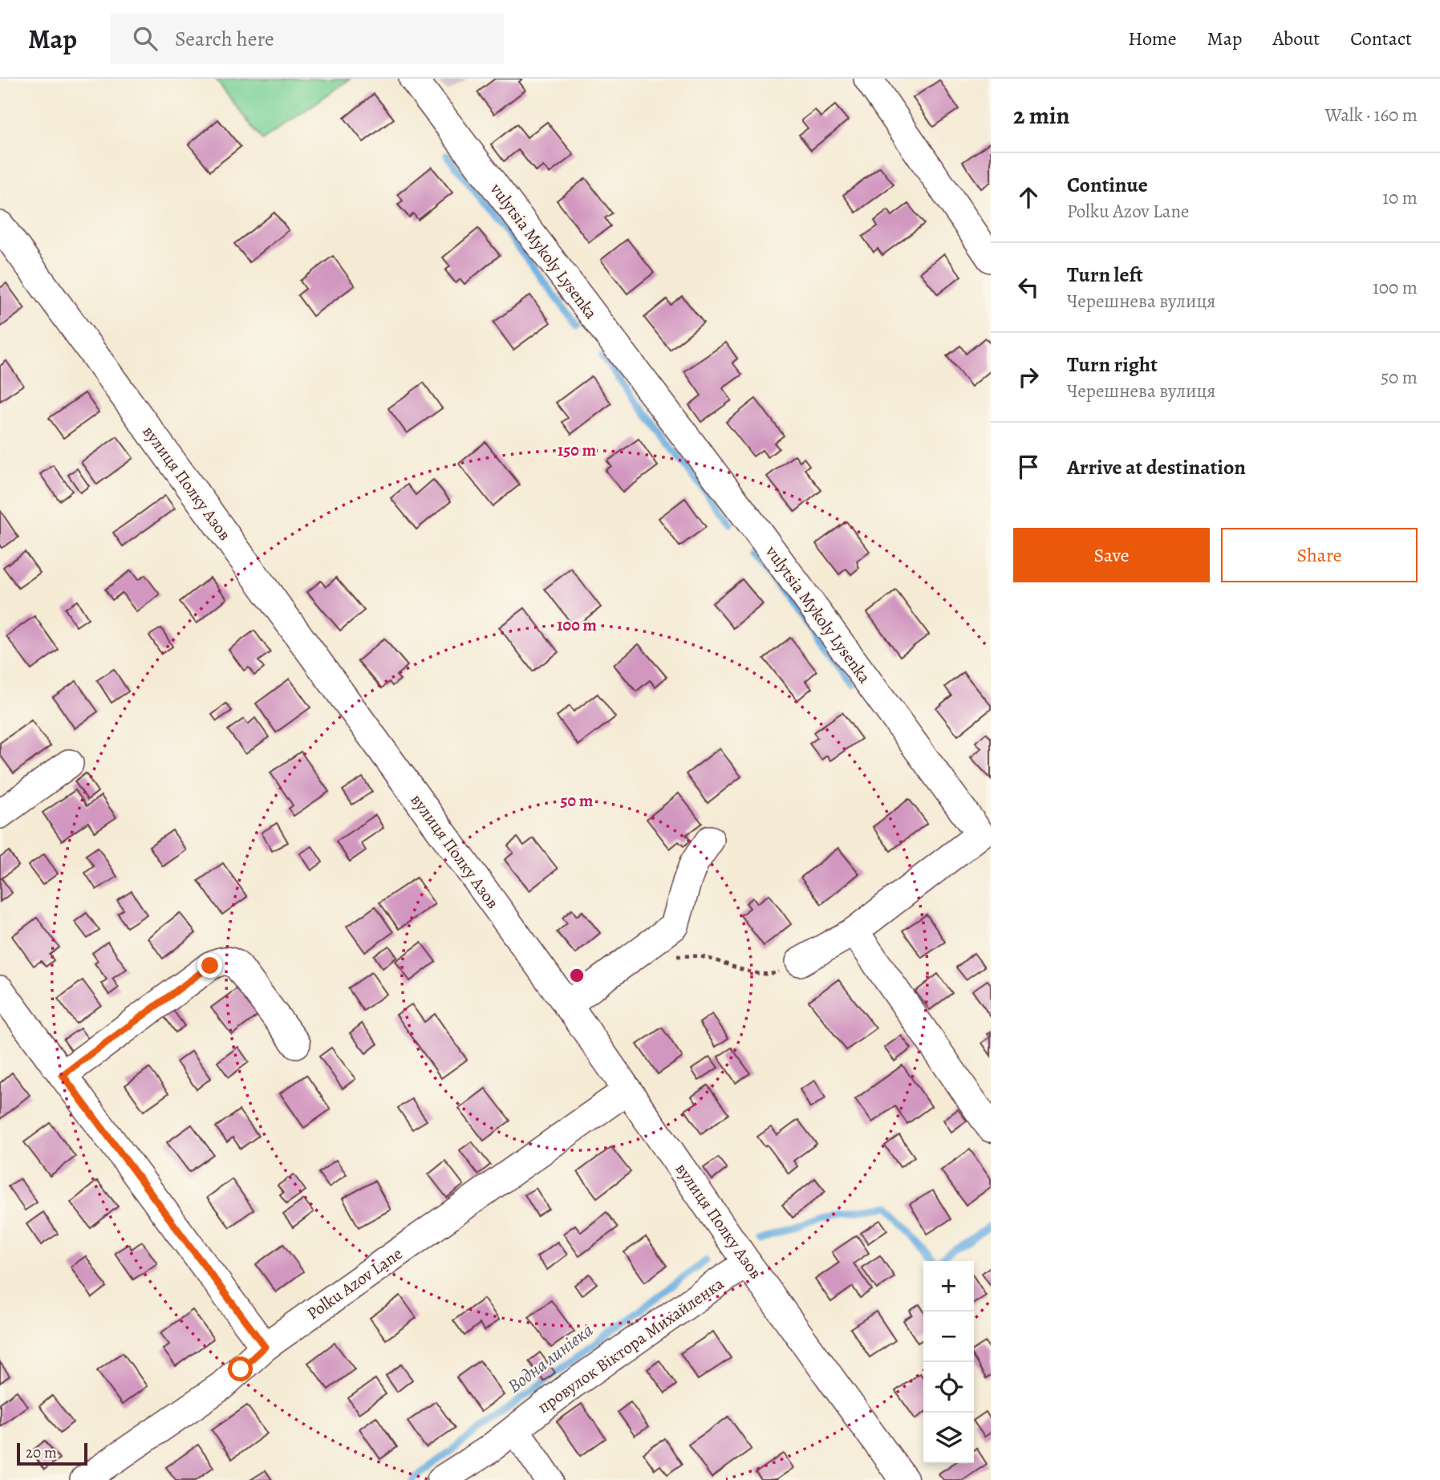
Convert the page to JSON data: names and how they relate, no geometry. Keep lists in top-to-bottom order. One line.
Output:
{"streets":{"street":["vulytsia Mykoly Lysenka","вулиця Полку Азов","Polku Azov Lane","провулок Віктора Михайленка"]},"crossings":[["вулиця Полку Азов","Polku Azov Lane"],["вулиця Полку Азов","провулок Віктора Михайленка"]],"water":["Водна линівка"],"scale_bar":"20 m","page":{"header":"Map","search":"Search here","nav":["Home","Map","About","Contact"],"heading":["2 min","Walk · 160 m"],"list":[["Continue","Polku Azov Lane","10 m"],["Turn left","Черешнева вулиця","100 m"],["Turn right","Черешнева вулиця","50 m"],"Arrive at destination"],"buttons":["Save","Share"],"map_buttons":["+","−"],"scale":"20 m"},"rings":["150 m","100 m","50 m"]}
